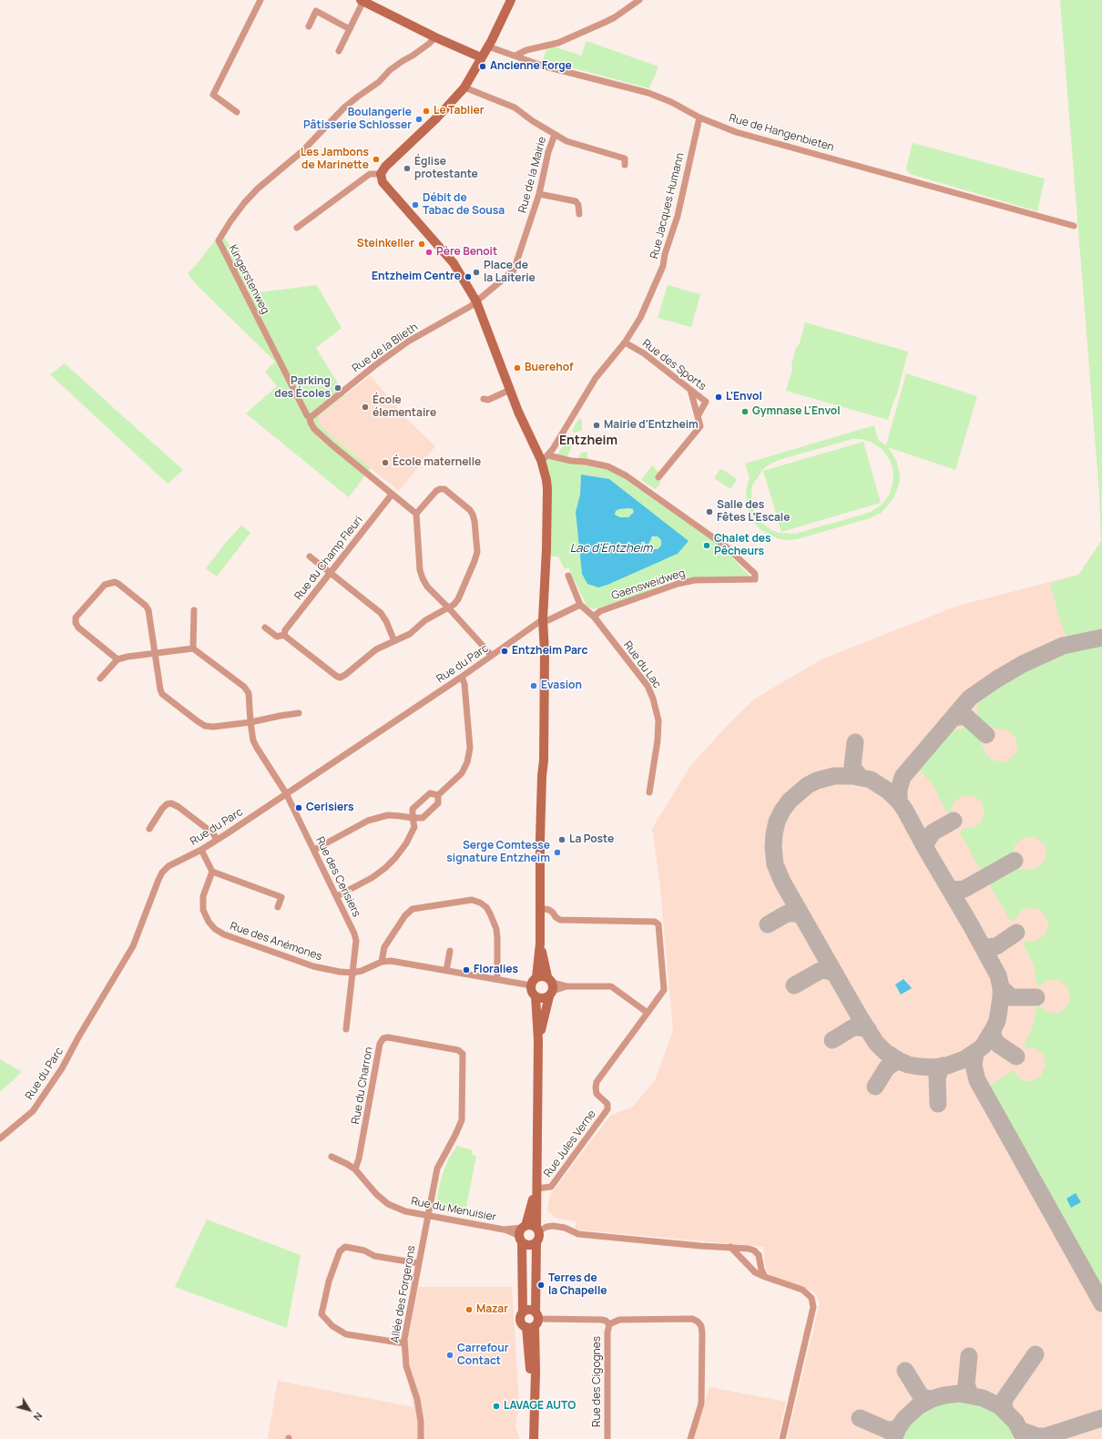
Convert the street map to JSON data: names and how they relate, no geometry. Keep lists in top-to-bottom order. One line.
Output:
{"streets":{"street":["Rue de Hangenbieten","Rue de la Mairie","Rue Jacques Humann","Kingerstenweg","Rue de la Blieth","Rue des Sports","Rue du Champ Fleuri","Gaensweidweg","Rue du Parc","Rue du Lac","Rue des Cerisiers","Rue des Anémones","Rue du Charron","Rue Jules Verne","Rue du Menuisier","Allée des Forgerons","Rue des Cigognes"]},"crossings":[["Rue de Hangenbieten","Rue Jacques Humann"],["Rue de la Mairie","Rue de la Blieth"],["Rue Jacques Humann","Rue des Sports"],["Rue Jacques Humann","Gaensweidweg"],["Kingerstenweg","Rue de la Blieth"],["Gaensweidweg","Rue du Lac"],["Rue du Parc","Rue des Cerisiers"],["Rue des Cerisiers","Rue des Anémones"],["Rue du Charron","Rue du Menuisier"],["Rue du Charron","Allée des Forgerons"],["Rue du Menuisier","Allée des Forgerons"]],"districts":["Entzheim"],"water":["Lac d'Entzheim"],"places":["Ancienne Forge","Le Tablier","Boulangerie Pâtisserie Schlosser","Les Jambons de Marinette","Église protestante","Débit de Tabac de Sousa","Steinkeller","Père Benoit","Place de la Laiterie","Entzheim Centre","Buerehof","Parking des Écoles","L'Envol","École élementaire","Gymnase L'Envol","Mairie d'Entzheim","École maternelle","Salle des Fêtes L’Escale","Chalet des Pêcheurs","Entzheim Parc","Evasion","Cerisiers","La Poste","Serge Comtesse signature Entzheim","Floralies","Terres de la Chapelle","Mazar","Carrefour Contact","LAVAGE AUTO"],"north":"bottom right"}
